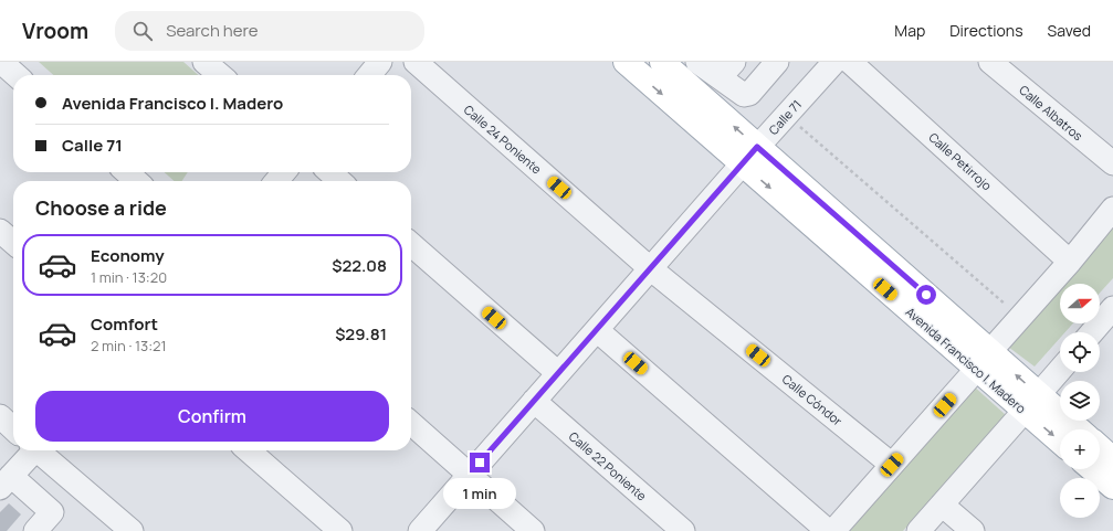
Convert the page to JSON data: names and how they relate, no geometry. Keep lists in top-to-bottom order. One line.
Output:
{"streets":{"main road":["Avenida Francisco I. Madero"],"street":["Calle Albatros","Calle 71","Calle 24 Poniente","Calle Petirrojo","Calle Cóndor","Calle 22 Poniente"]},"crossings":[["Calle 71","Calle 24 Poniente"],["Calle 71","Avenida Francisco I. Madero"],["Calle 71","Calle Cóndor"],["Calle 71","Calle 22 Poniente"],["Calle 24 Poniente","Calle Cóndor"]],"north":"right","page":{"header":"Vroom","search":"Search here","nav":["Map","Directions","Saved"],"banner":["Avenida Francisco I. Madero","Calle 71"],"heading":"Choose a ride","list":[{"name":"Economy","note":"1 min · 13:20","value":"$22.08"},{"name":"Comfort","note":"2 min · 13:21","value":"$29.81"}],"map_buttons":["+","−"],"buttons":"Confirm","bubble":"1 min"}}
